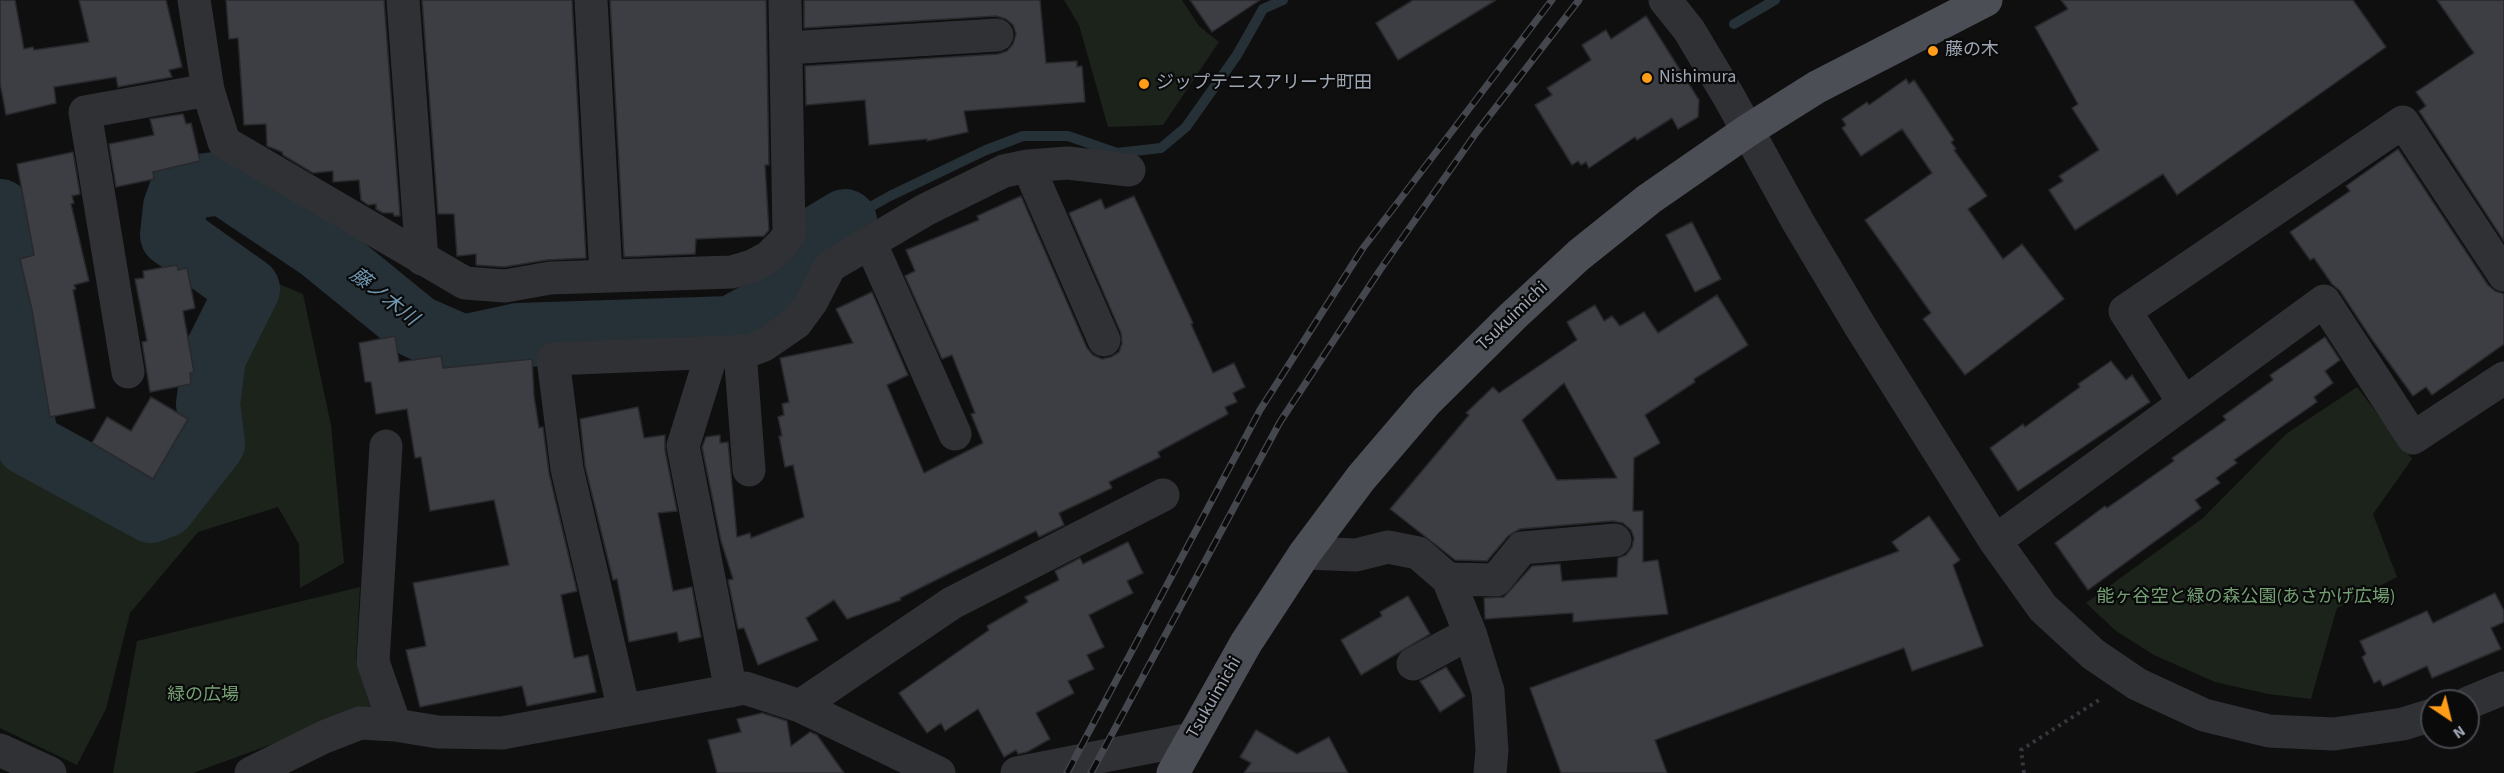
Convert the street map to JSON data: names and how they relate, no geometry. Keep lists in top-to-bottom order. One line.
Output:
{"streets":{"main road":["Tsukuimichi"]},"water":["藤ノ木川"],"parks":["能ヶ谷空と緑の森公園(あさかげ広場)","緑の広場"],"places":["藤の木","Nishimura","ジップテニスアリーナ町田"],"north":"bottom right"}
